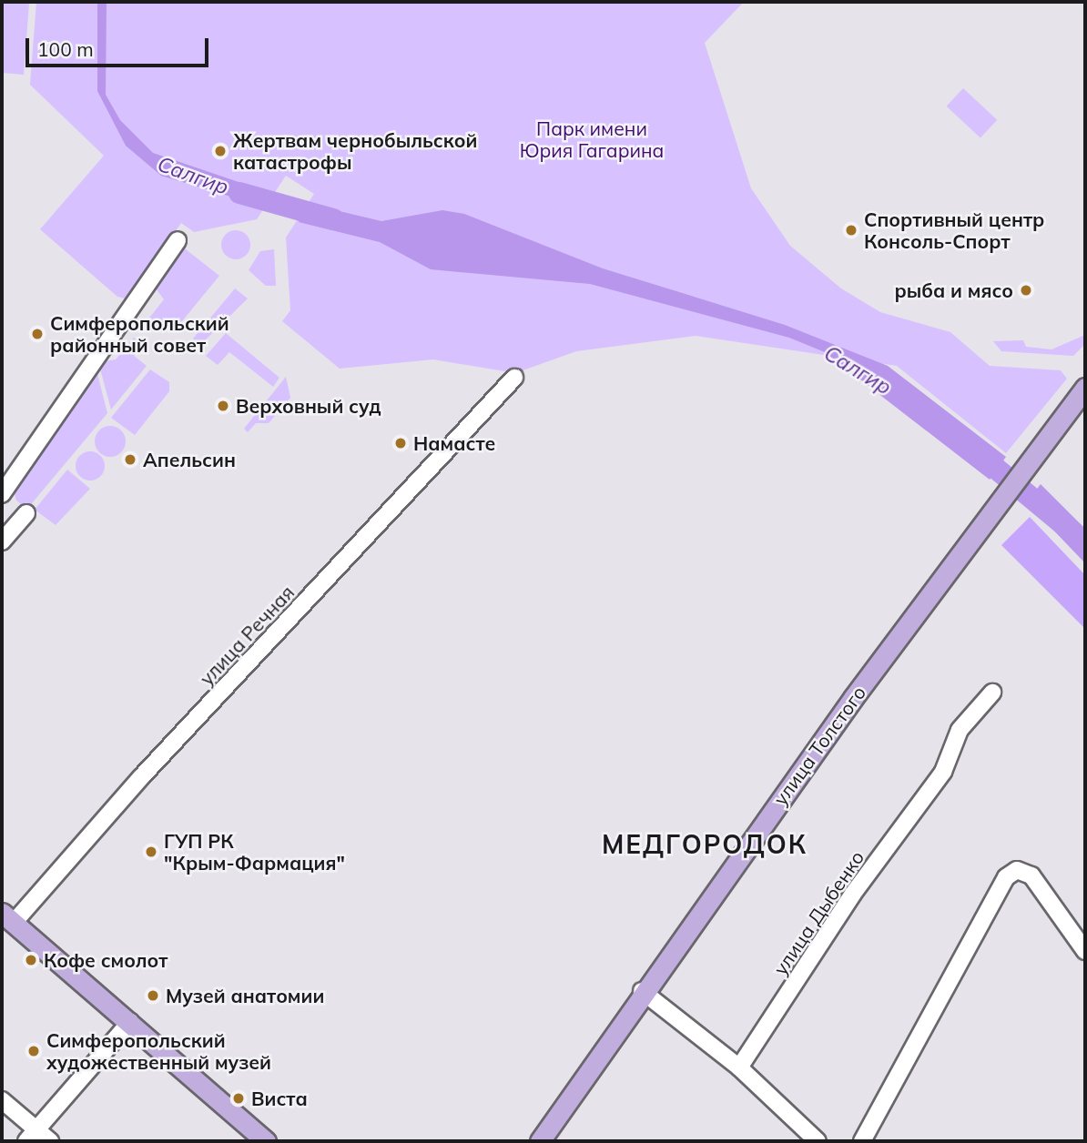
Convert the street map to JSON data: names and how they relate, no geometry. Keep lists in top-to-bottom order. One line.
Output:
{"streets":{"main road":["улица Толстого"],"street":["улица Речная","улица Дыбенко"]},"districts":["МЕДГОРОДОК"],"water":["Салгир"],"parks":["Парк имени Юрия Гагарина"],"places":["Жертвам чернобыльской катастрофы","Спортивный центр Консоль-Спорт","рыба и мясо","Симферопольский районный совет","Верховный суд","Намасте","Апельсин","ГУП РК \"Крым-Фармация\"","Кофе смолот","Музей анатомии","Симферопольский художественный музей","Виста"],"scale_bar":"100 m"}
